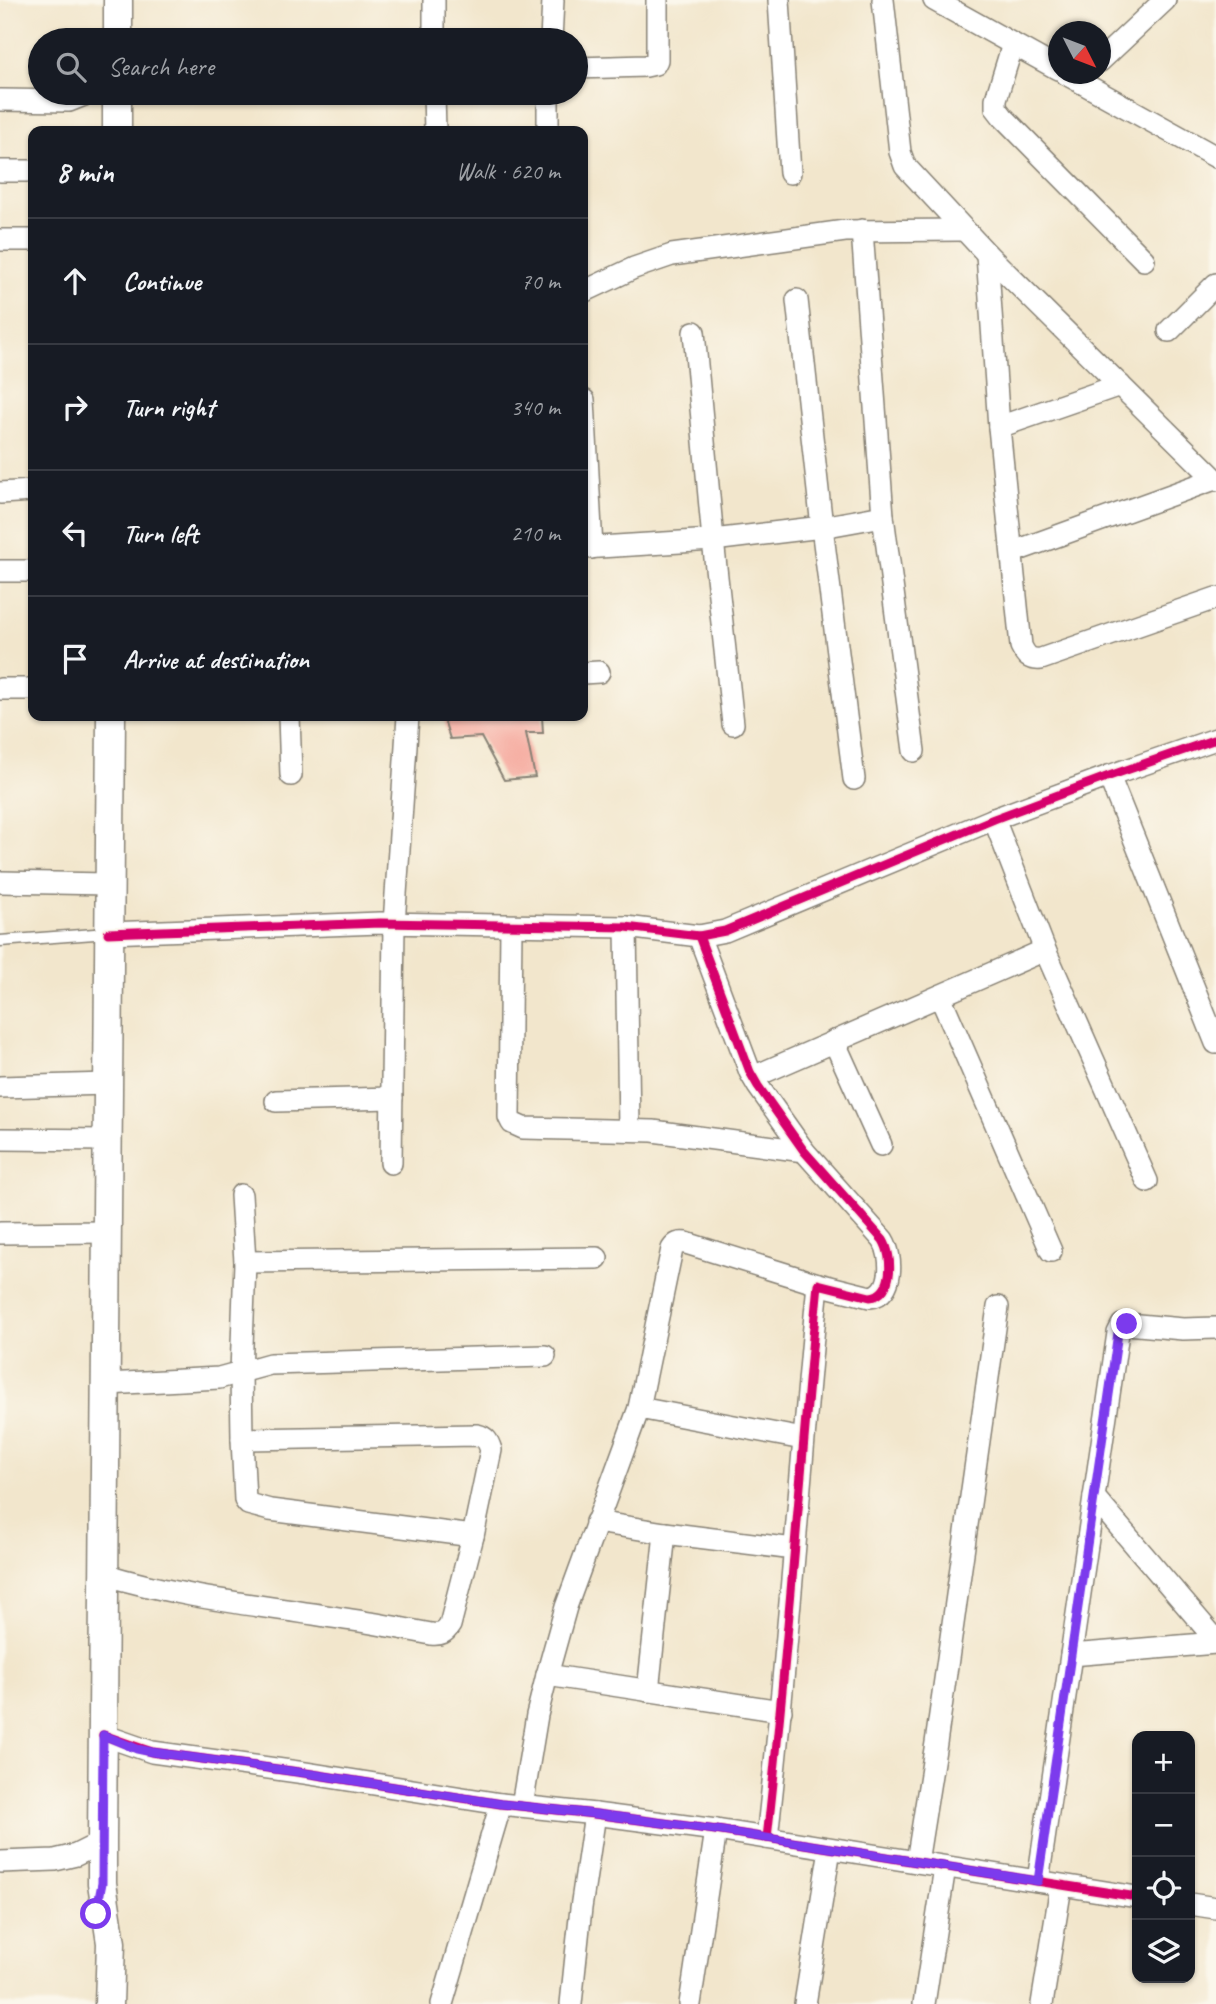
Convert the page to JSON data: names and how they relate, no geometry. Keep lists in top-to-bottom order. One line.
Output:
{"north":"bottom right","page":{"search":"Search here","heading":["8 min","Walk · 620 m"],"list":[["Continue","70 m"],["Turn right","340 m"],["Turn left","210 m"],"Arrive at destination"],"map_buttons":["+","−"]}}
